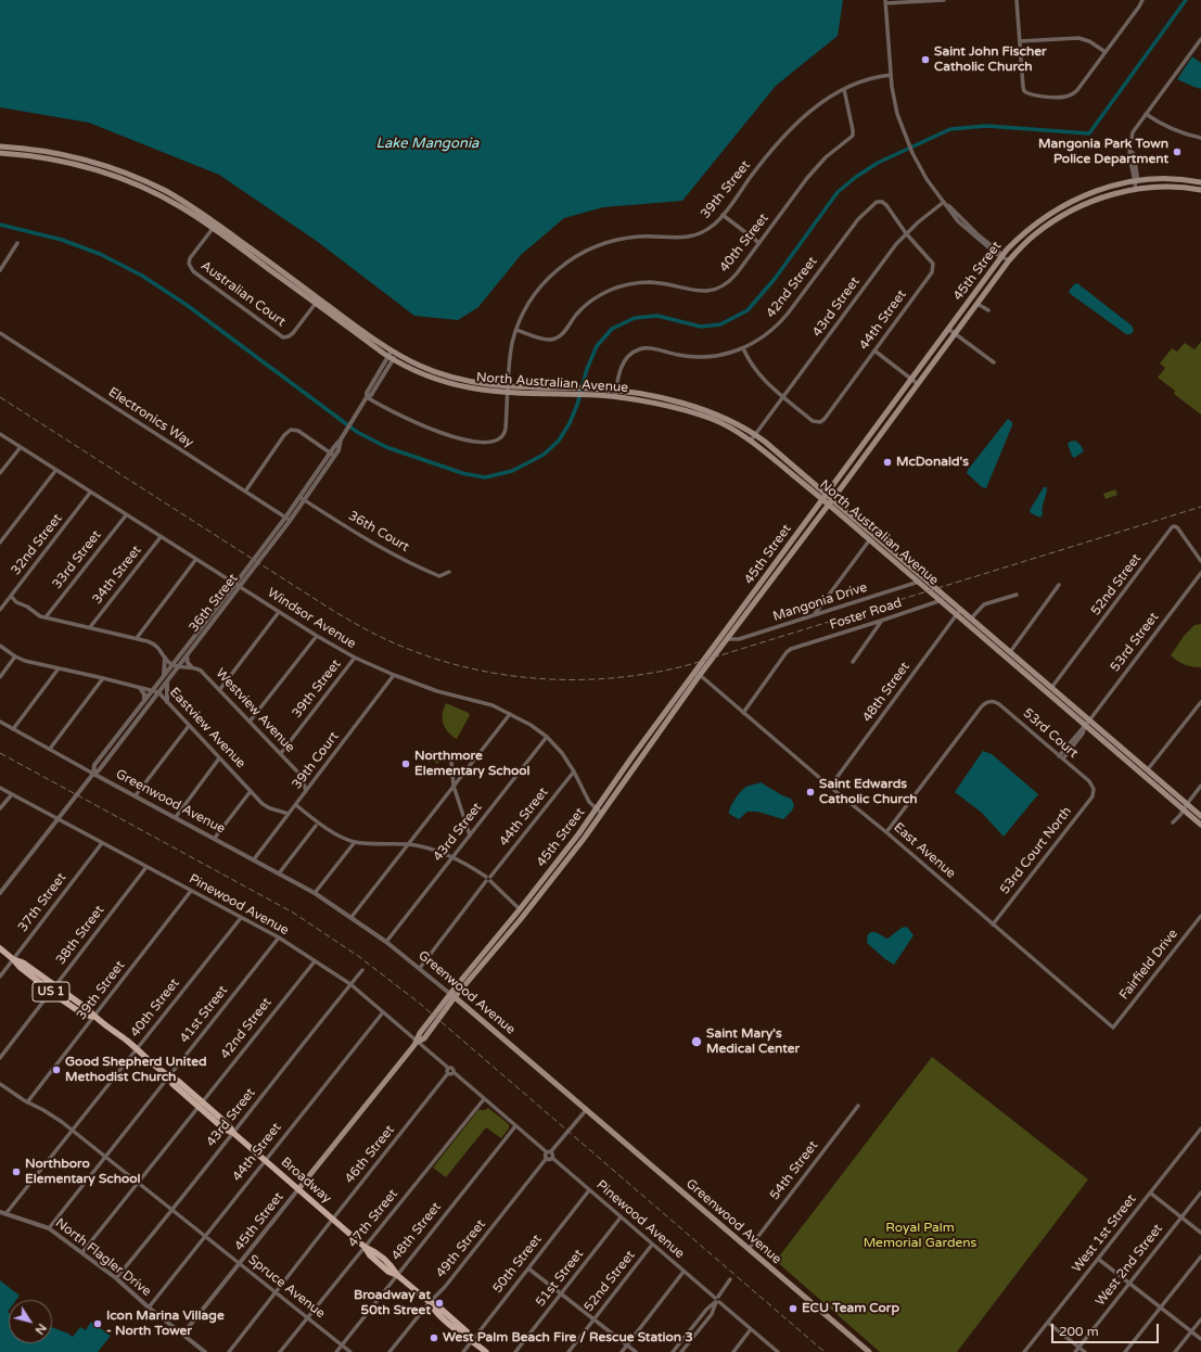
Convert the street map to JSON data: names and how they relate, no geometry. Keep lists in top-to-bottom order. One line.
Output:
{"streets":{"main road":["45th Street","North Australian Avenue","Greenwood Avenue","US 1","Broadway"],"street":["39th Street","40th Street","42nd Street","Australian Court","43rd Street","44th Street","Electronics Way","36th Court","32nd Street","33rd Street","34th Street","52nd Street","Mangonia Drive","36th Street","Foster Road","Windsor Avenue","53rd Street","48th Street","Westview Avenue","Eastview Avenue","53rd Court","39th Court","East Avenue","53rd Court North","37th Street","Pinewood Avenue","38th Street","Fairfield Drive","41st Street","46th Street","54th Street","47th Street","West 1st Street","49th Street","North Flagler Drive","50th Street","West 2nd Street","51st Street","Spruce Avenue"]},"crossings":[["39th Street","40th Street"],["39th Street","North Australian Avenue"],["39th Street","Windsor Avenue"],["39th Street","Westview Avenue"],["39th Street","Pinewood Avenue"],["39th Street","Broadway"],["39th Street","Spruce Avenue"],["40th Street","Pinewood Avenue"],["40th Street","Broadway"],["40th Street","North Flagler Drive"],["40th Street","Spruce Avenue"],["45th Street","North Australian Avenue"],["45th Street","Mangonia Drive"],["45th Street","Windsor Avenue"],["45th Street","Greenwood Avenue"],["45th Street","East Avenue"],["45th Street","Pinewood Avenue"],["45th Street","Broadway"],["45th Street","North Flagler Drive"],["45th Street","Spruce Avenue"],["42nd Street","43rd Street"],["42nd Street","44th Street"],["42nd Street","North Australian Avenue"],["42nd Street","Pinewood Avenue"],["42nd Street","Broadway"],["42nd Street","North Flagler Drive"],["42nd Street","Spruce Avenue"],["Australian Court","North Australian Avenue"],["43rd Street","44th Street"],["43rd Street","North Australian Avenue"],["43rd Street","Windsor Avenue"],["43rd Street","Greenwood Avenue"],["43rd Street","Pinewood Avenue"],["43rd Street","Broadway"],["43rd Street","North Flagler Drive"],["43rd Street","Spruce Avenue"],["44th Street","Windsor Avenue"],["44th Street","Greenwood Avenue"],["44th Street","Pinewood Avenue"],["44th Street","Broadway"],["44th Street","North Flagler Drive"],["44th Street","Spruce Avenue"],["North Australian Avenue","52nd Street"],["North Australian Avenue","Mangonia Drive"],["North Australian Avenue","36th Street"],["North Australian Avenue","Foster Road"],["North Australian Avenue","53rd Street"],["North Australian Avenue","48th Street"],["Electronics Way","36th Street"],["36th Court","36th Street"],["32nd Street","Windsor Avenue"],["33rd Street","Windsor Avenue"],["34th Street","Windsor Avenue"],["52nd Street","Pinewood Avenue"],["36th Street","Windsor Avenue"],["36th Street","Eastview Avenue"],["36th Street","Greenwood Avenue"],["36th Street","Pinewood Avenue"],["Foster Road","East Avenue"],["Windsor Avenue","39th Court"],["53rd Street","53rd Court"],["48th Street","East Avenue"],["48th Street","Broadway"],["48th Street","Spruce Avenue"],["Westview Avenue","39th Court"],["Eastview Avenue","39th Court"],["53rd Court","East Avenue"],["53rd Court","53rd Court North"],["39th Court","Greenwood Avenue"],["Greenwood Avenue","54th Street"],["East Avenue","53rd Court North"],["East Avenue","Fairfield Drive"],["37th Street","Pinewood Avenue"],["37th Street","Broadway"],["Pinewood Avenue","38th Street"],["Pinewood Avenue","41st Street"],["Pinewood Avenue","50th Street"],["Pinewood Avenue","51st Street"],["38th Street","Broadway"],["41st Street","Broadway"],["41st Street","North Flagler Drive"],["41st Street","Spruce Avenue"],["46th Street","Broadway"],["46th Street","Spruce Avenue"],["Broadway","47th Street"],["Broadway","49th Street"],["Broadway","50th Street"],["47th Street","Spruce Avenue"]],"water":["Lake Mangonia"],"parks":["Royal Palm Memorial Gardens"],"places":["Saint John Fischer Catholic Church","Mangonia Park Town Police Department","McDonald's","Northmore Elementary School","Saint Edwards Catholic Church","Saint Mary's Medical Center","Good Shepherd United Methodist Church","Northboro Elementary School","Broadway at 50th Street","ECU Team Corp","Icon Marina Village - North Tower","West Palm Beach Fire / Rescue Station 3"],"scale_bar":"200 m","north":"bottom right"}
